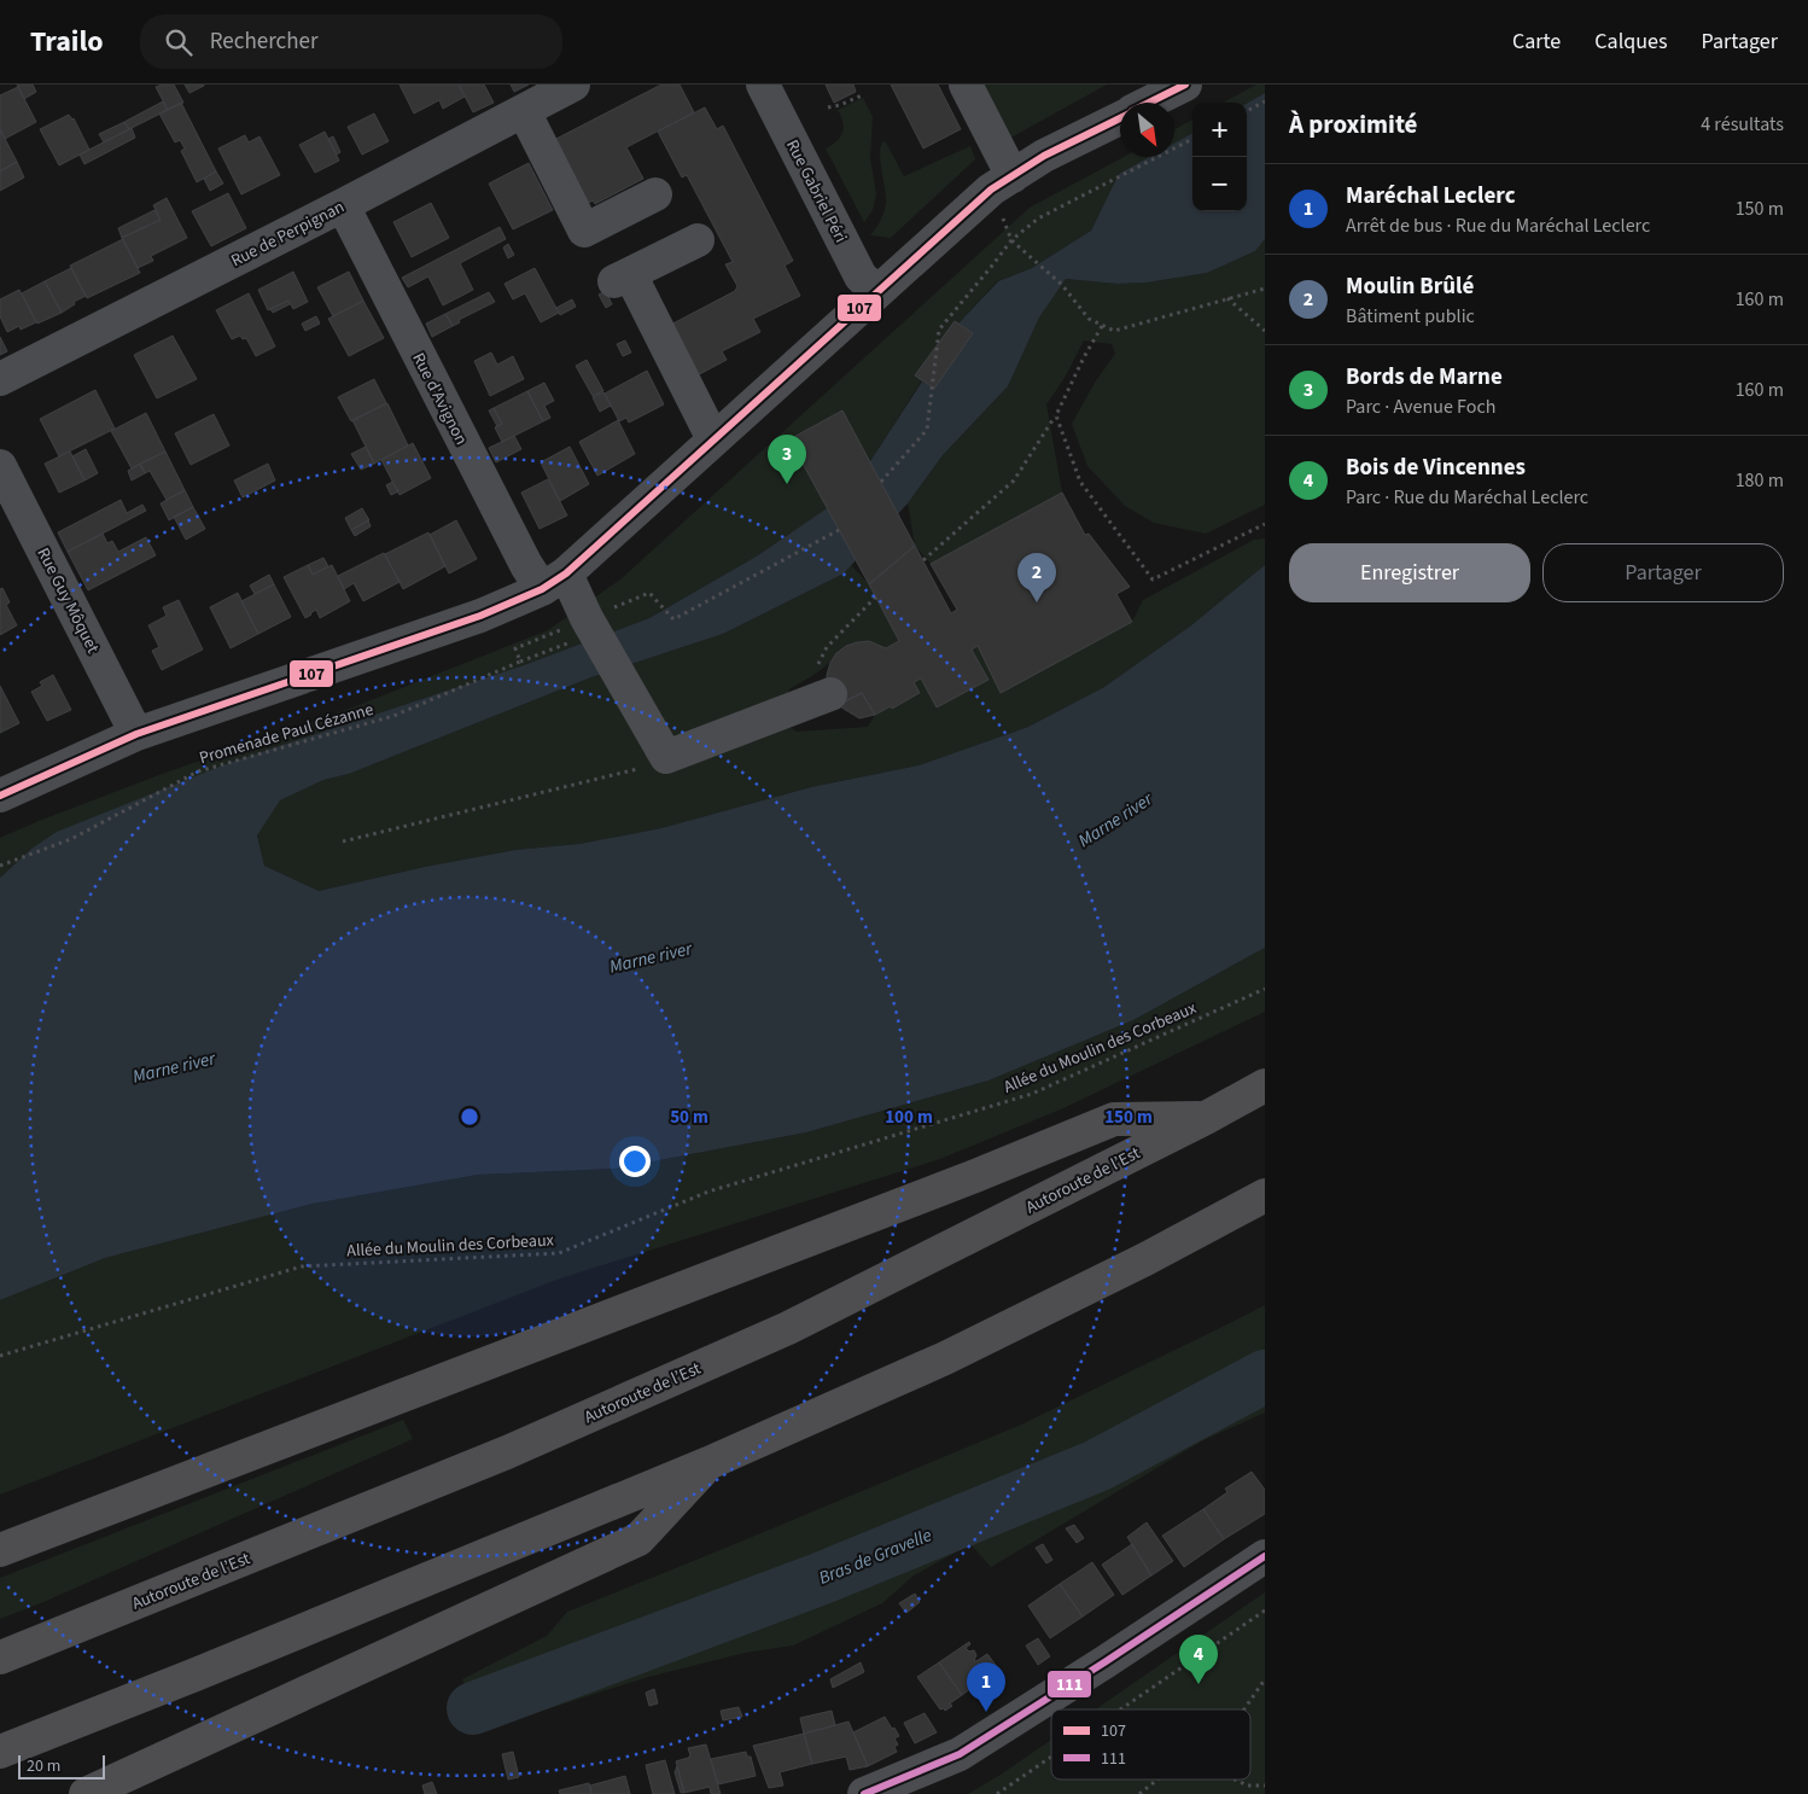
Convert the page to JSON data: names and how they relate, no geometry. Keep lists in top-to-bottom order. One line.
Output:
{"streets":{"highway":["Autoroute de l’Est"],"street":["Rue Gabriel Péri","Rue de Perpignan","Rue d'Avignon","Rue Guy Môquet"],"path":["Promenade Paul Cézanne","Allée du Moulin des Corbeaux"]},"crossings":[["Rue de Perpignan","Rue d'Avignon"],["Rue d'Avignon","Promenade Paul Cézanne"]],"water":["Marne river","Bras de Gravelle"],"lines":["transit line 107","transit line 111"],"legend":["107","111"],"scale_bar":"20 m","north":"bottom right","page":{"header":"Trailo","search":"Rechercher","nav":["Carte","Calques","Partager"],"heading":["À proximité","4 résultats"],"map_buttons":["+","−"],"list":[{"mark":"1","name":"Maréchal Leclerc","note":"Arrêt de bus · Rue du Maréchal Leclerc","value":"150 m"},{"mark":"2","name":"Moulin Brûlé","note":"Bâtiment public","value":"160 m"},{"mark":"3","name":"Bords de Marne","note":"Parc · Avenue Foch","value":"160 m"},{"mark":"4","name":"Bois de Vincennes","note":"Parc · Rue du Maréchal Leclerc","value":"180 m"}],"pins":["3","2","4","1"],"buttons":["Enregistrer","Partager"],"scale":"20 m"},"rings":["50 m","100 m","150 m"]}
